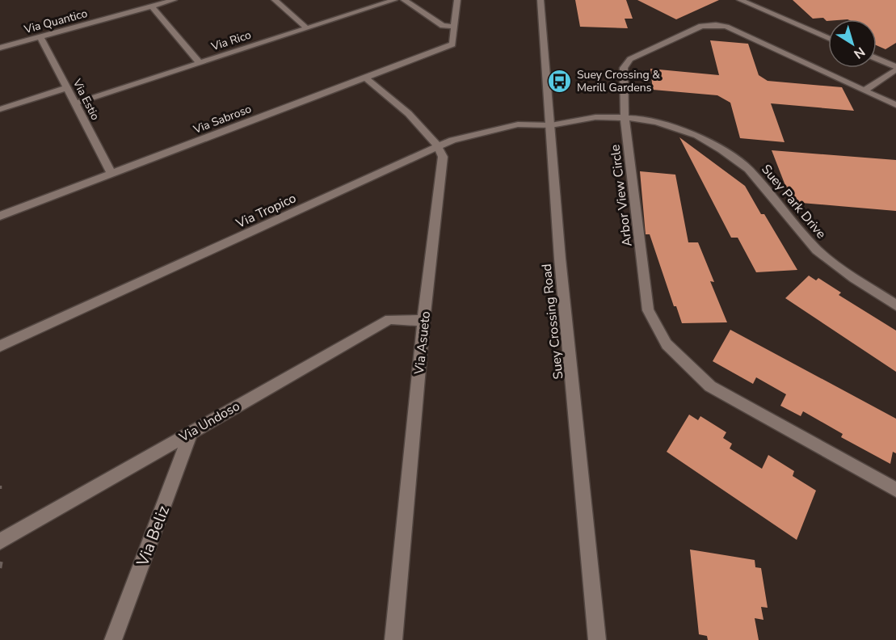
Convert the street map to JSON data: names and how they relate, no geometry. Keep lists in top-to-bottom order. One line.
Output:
{"streets":{"street":["Via Quantico","Via Rico","Via Estio","Via Sabroso","Arbor View Circle","Suey Park Drive","Via Tropico","Suey Crossing Road","Via Asueto","Via Undoso","Via Beliz"]},"crossings":[["Via Quantico","Via Estio"],["Via Rico","Via Estio"],["Via Estio","Via Sabroso"],["Arbor View Circle","Suey Park Drive"],["Suey Park Drive","Via Tropico"],["Suey Park Drive","Suey Crossing Road"],["Via Tropico","Suey Crossing Road"],["Via Tropico","Via Asueto"],["Via Asueto","Via Undoso"],["Via Undoso","Via Beliz"]],"places":{"bus stop":["Suey Crossing & Merill Gardens"]},"north":"bottom right"}
